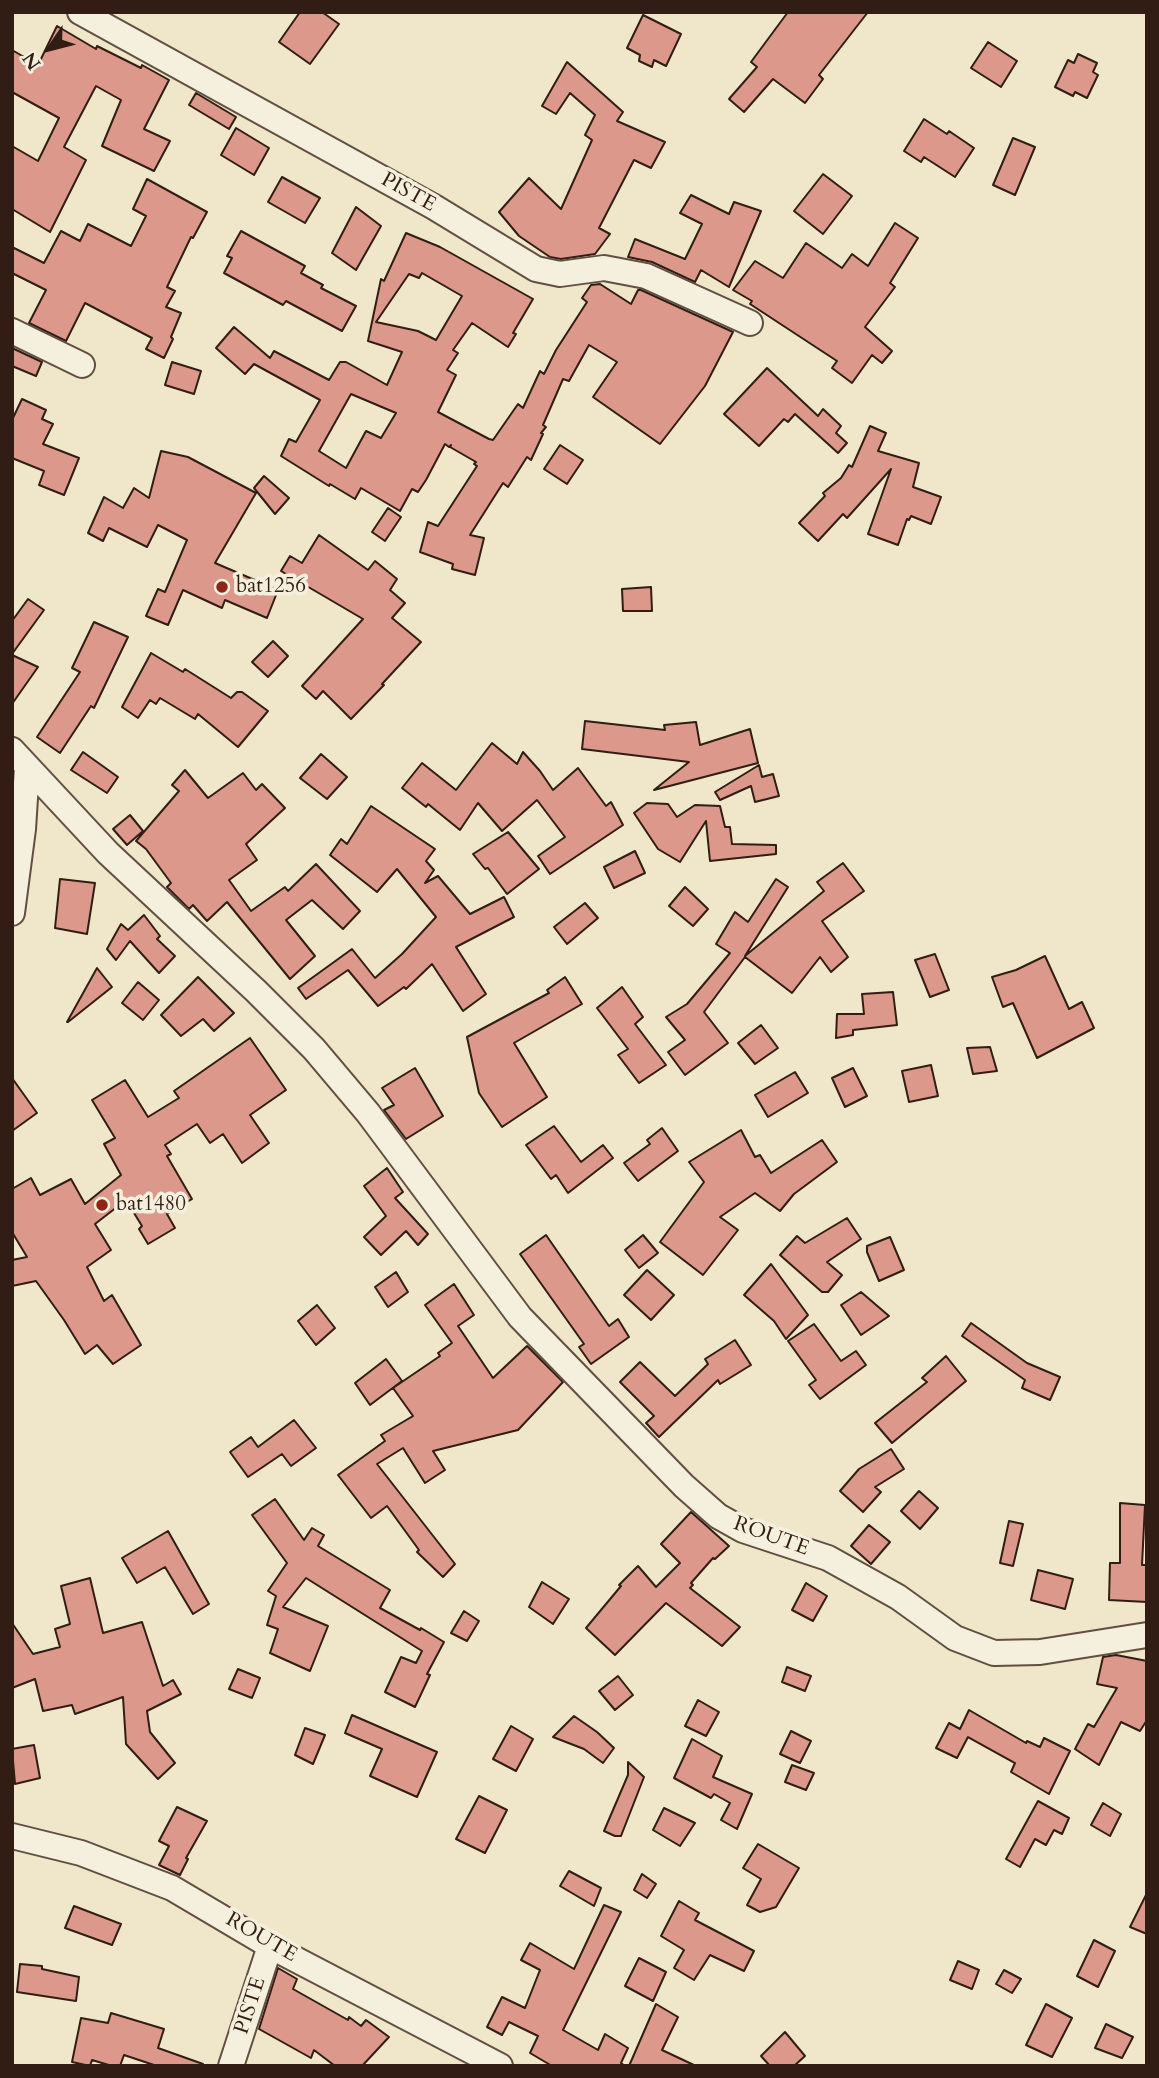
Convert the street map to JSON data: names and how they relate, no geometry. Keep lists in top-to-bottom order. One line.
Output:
{"streets":{"street":["PISTE","ROUTE"]},"crossings":[["PISTE","ROUTE"]],"places":["bat1256","bat1480"],"north":"bottom left"}
